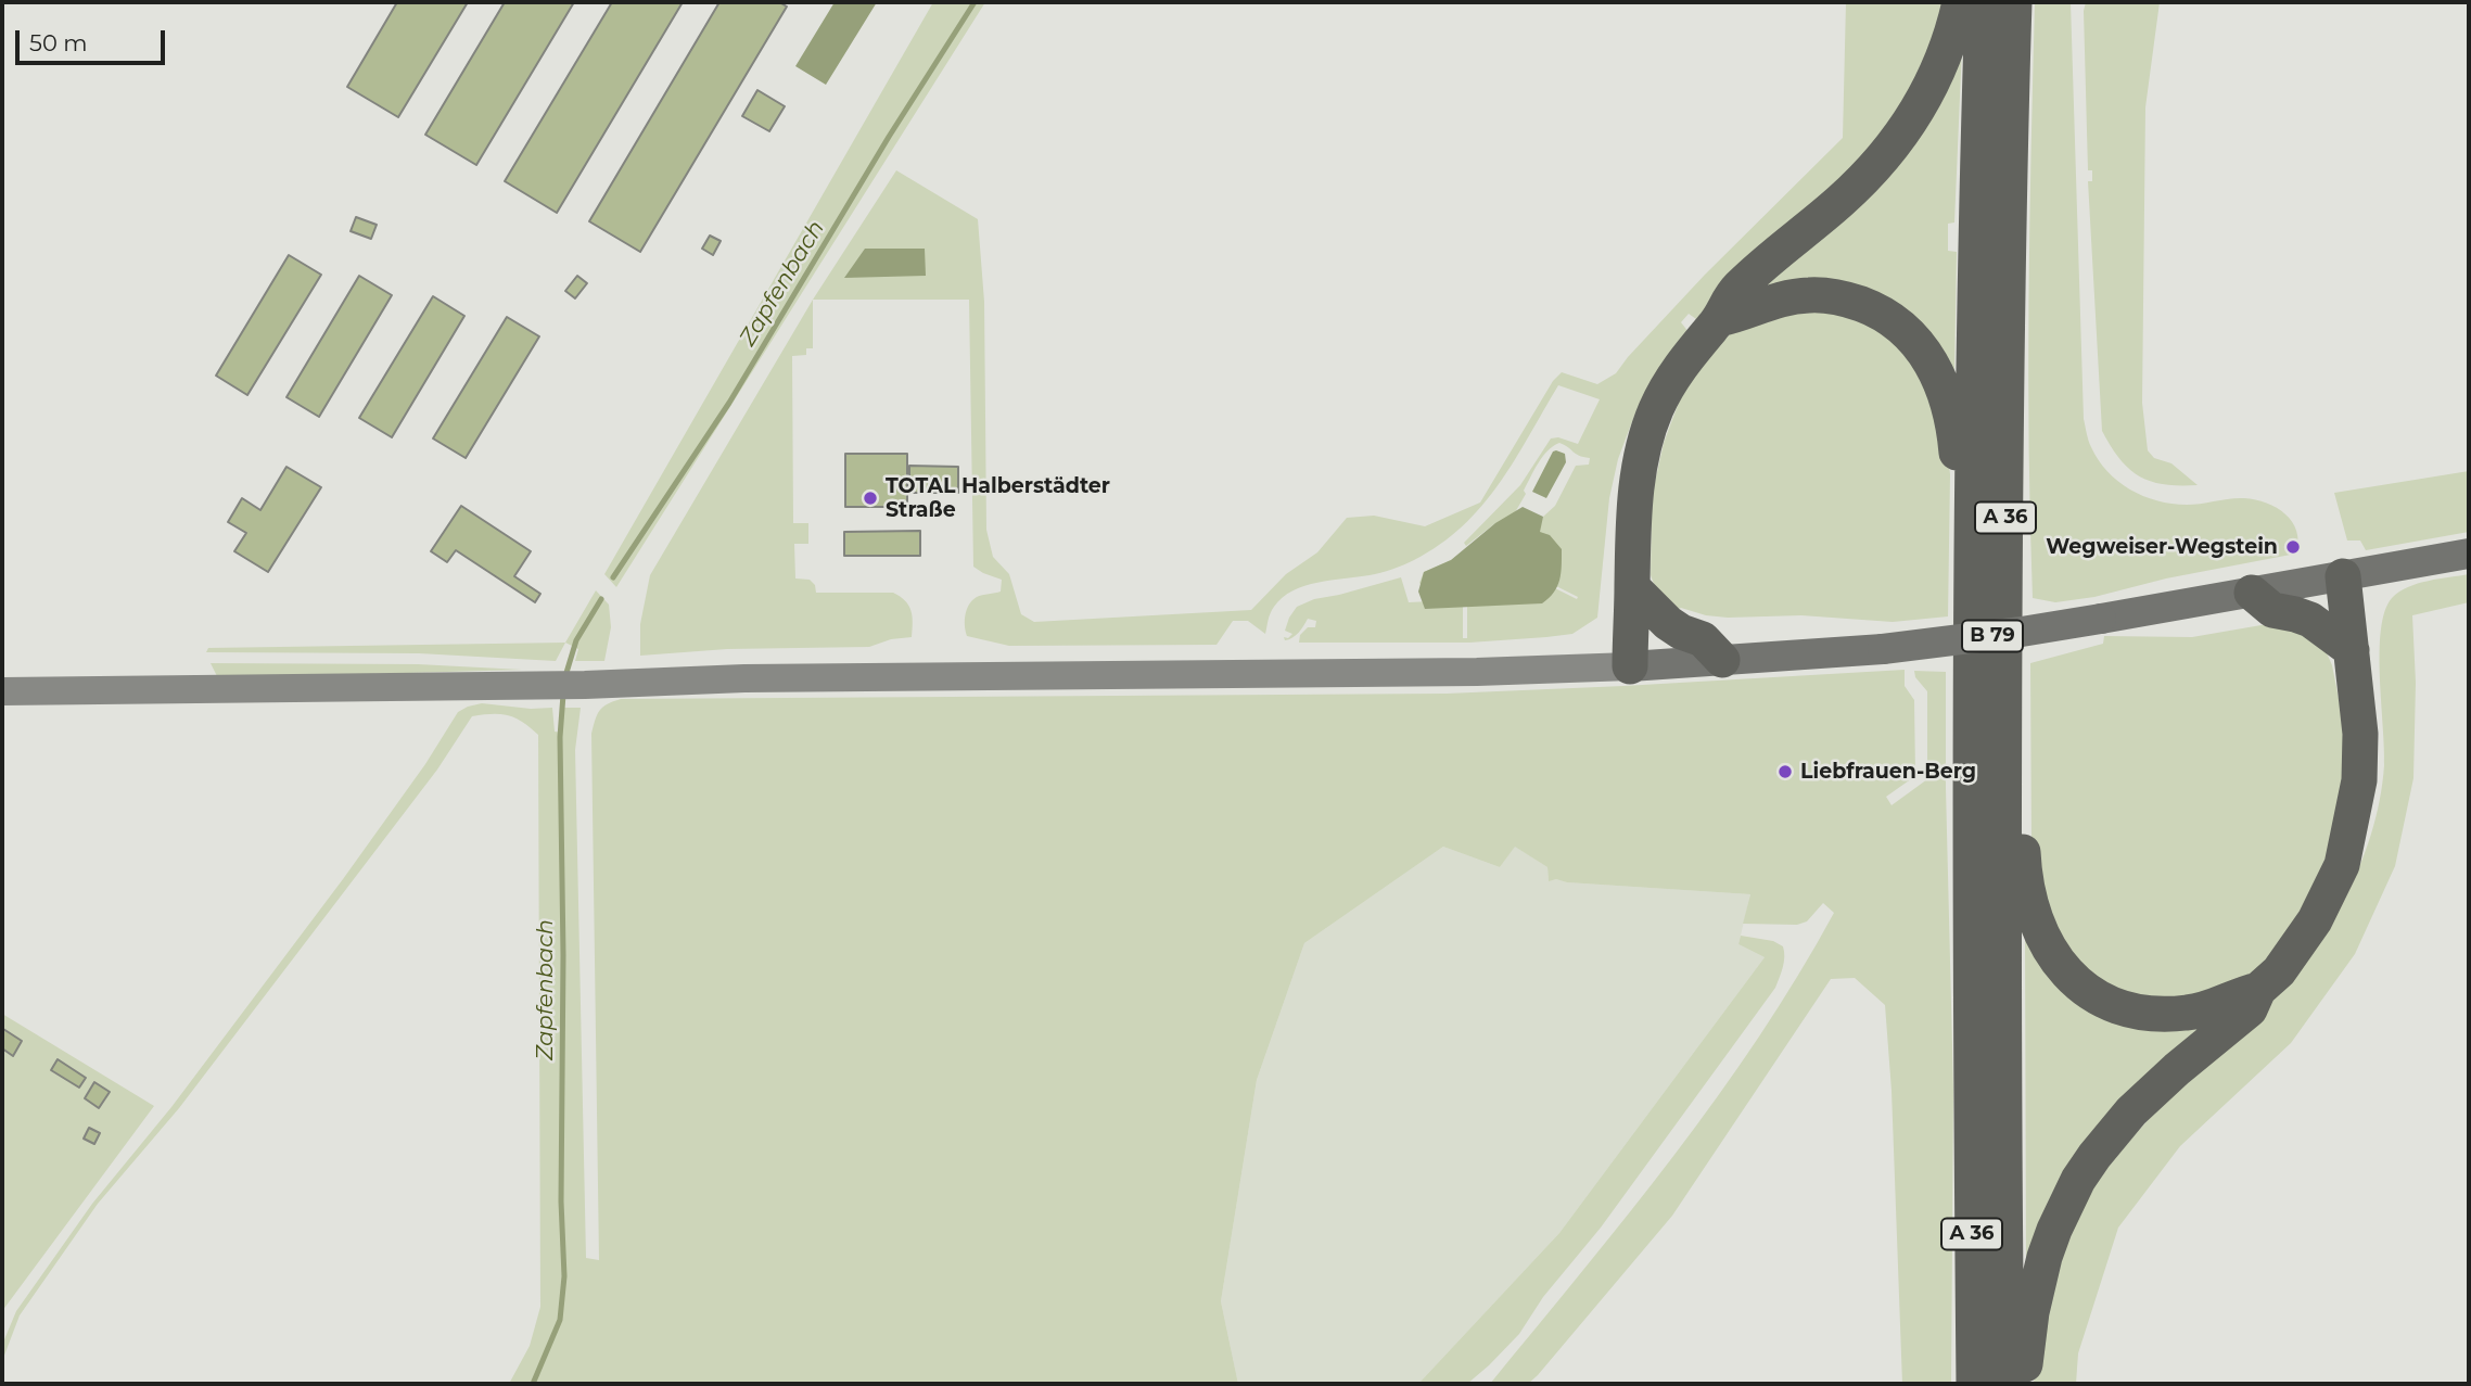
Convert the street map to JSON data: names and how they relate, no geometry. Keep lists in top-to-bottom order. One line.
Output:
{"streets":{"highway":["A 36"],"main road":["B 79"]},"water":["Zapfenbach"],"places":["TOTAL Halberstädter Straße","Wegweiser-Wegstein","Liebfrauen-Berg"],"scale_bar":"50 m"}
